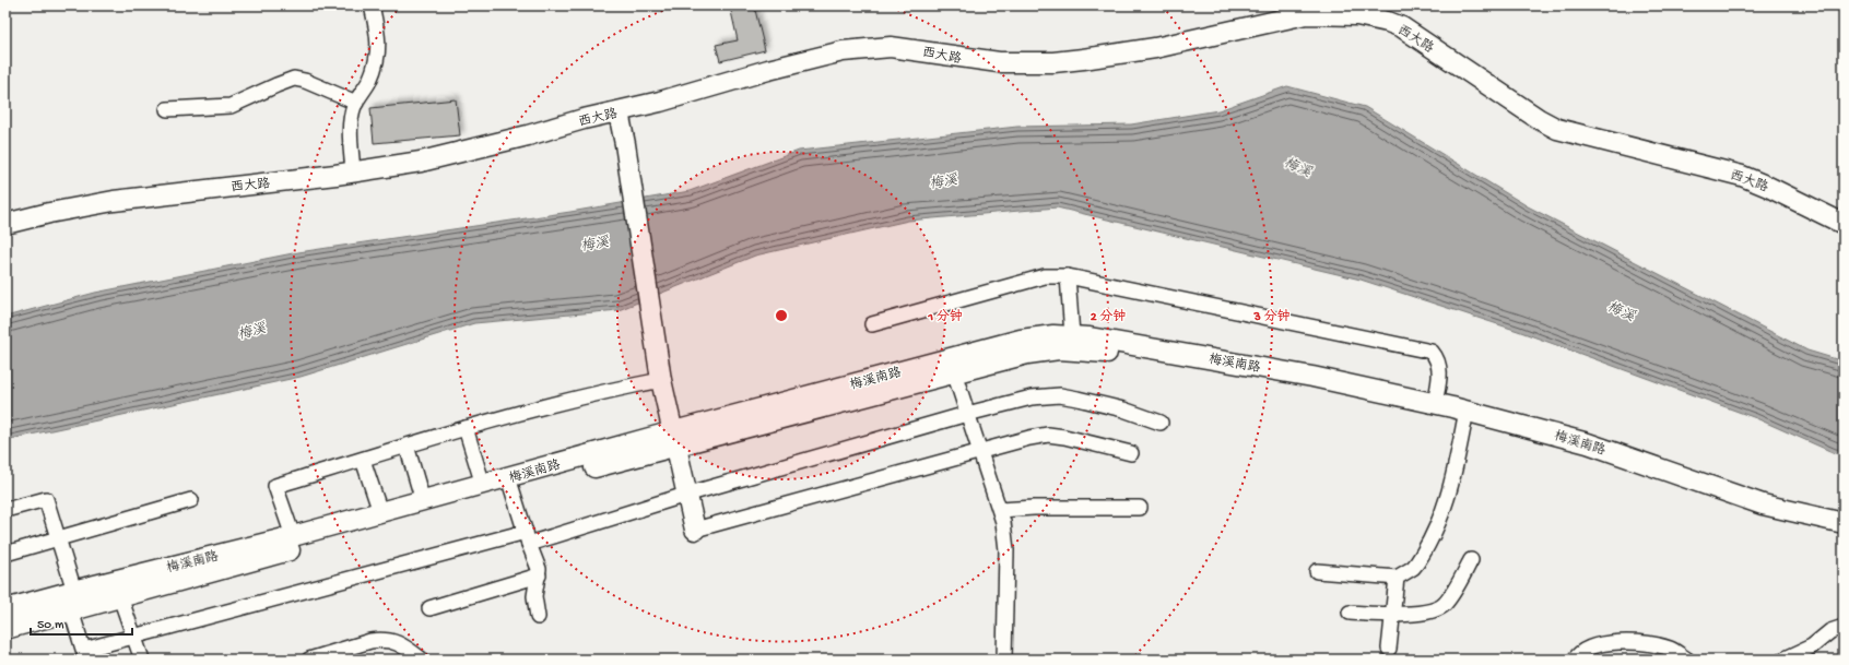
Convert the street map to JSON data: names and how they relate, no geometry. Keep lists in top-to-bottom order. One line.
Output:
{"streets":{"main road":["西大路","梅溪南路"]},"water":["梅溪"],"scale_bar":"50 m","rings":["1 分钟","2 分钟","3 分钟"]}
